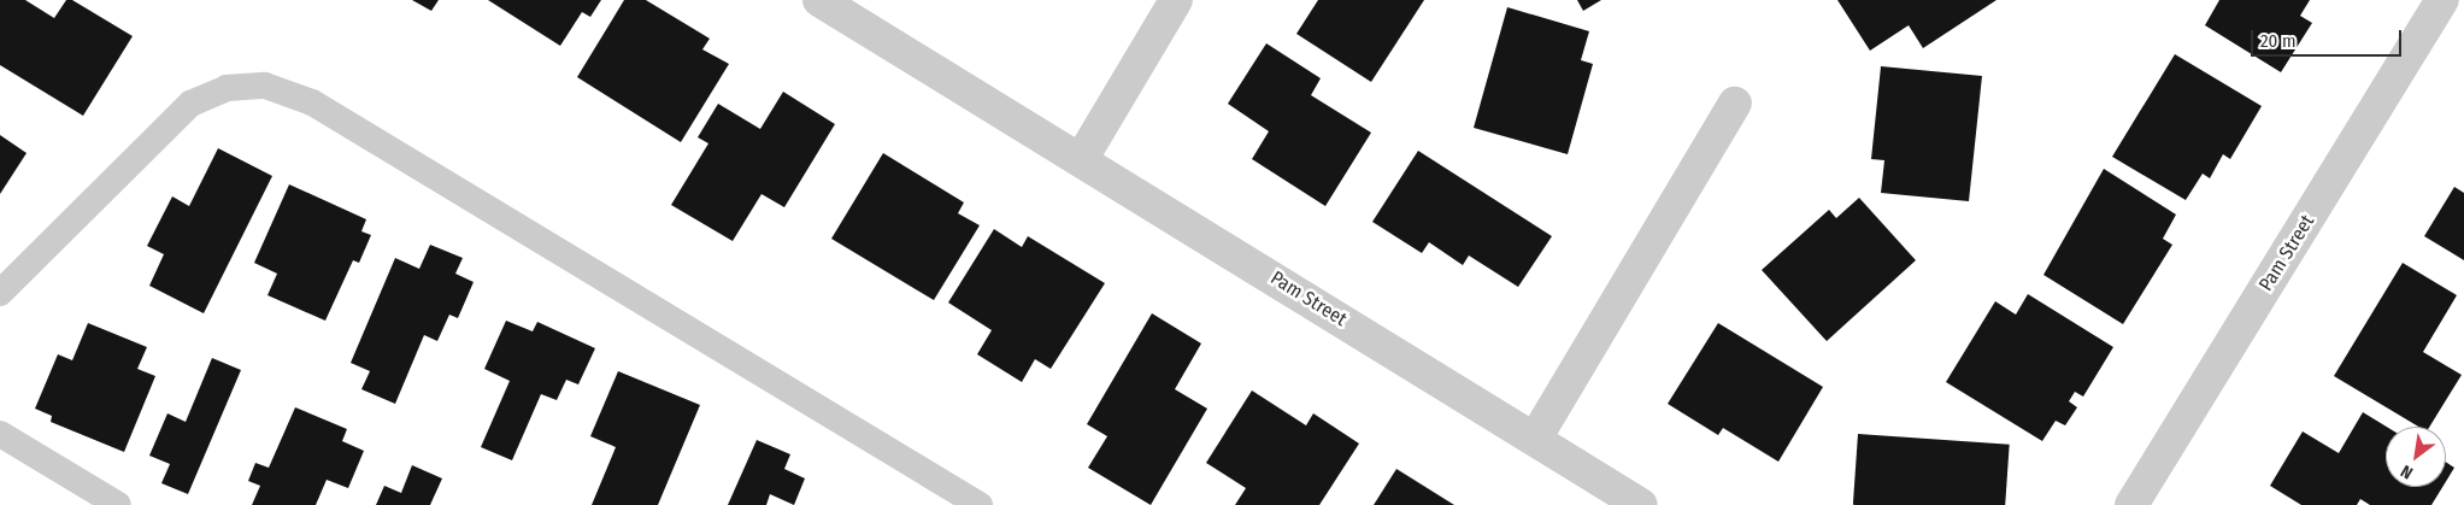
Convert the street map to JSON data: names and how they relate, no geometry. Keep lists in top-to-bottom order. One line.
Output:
{"streets":{"street":["Pam Street"]},"scale_bar":"20 m","north":"bottom left"}
